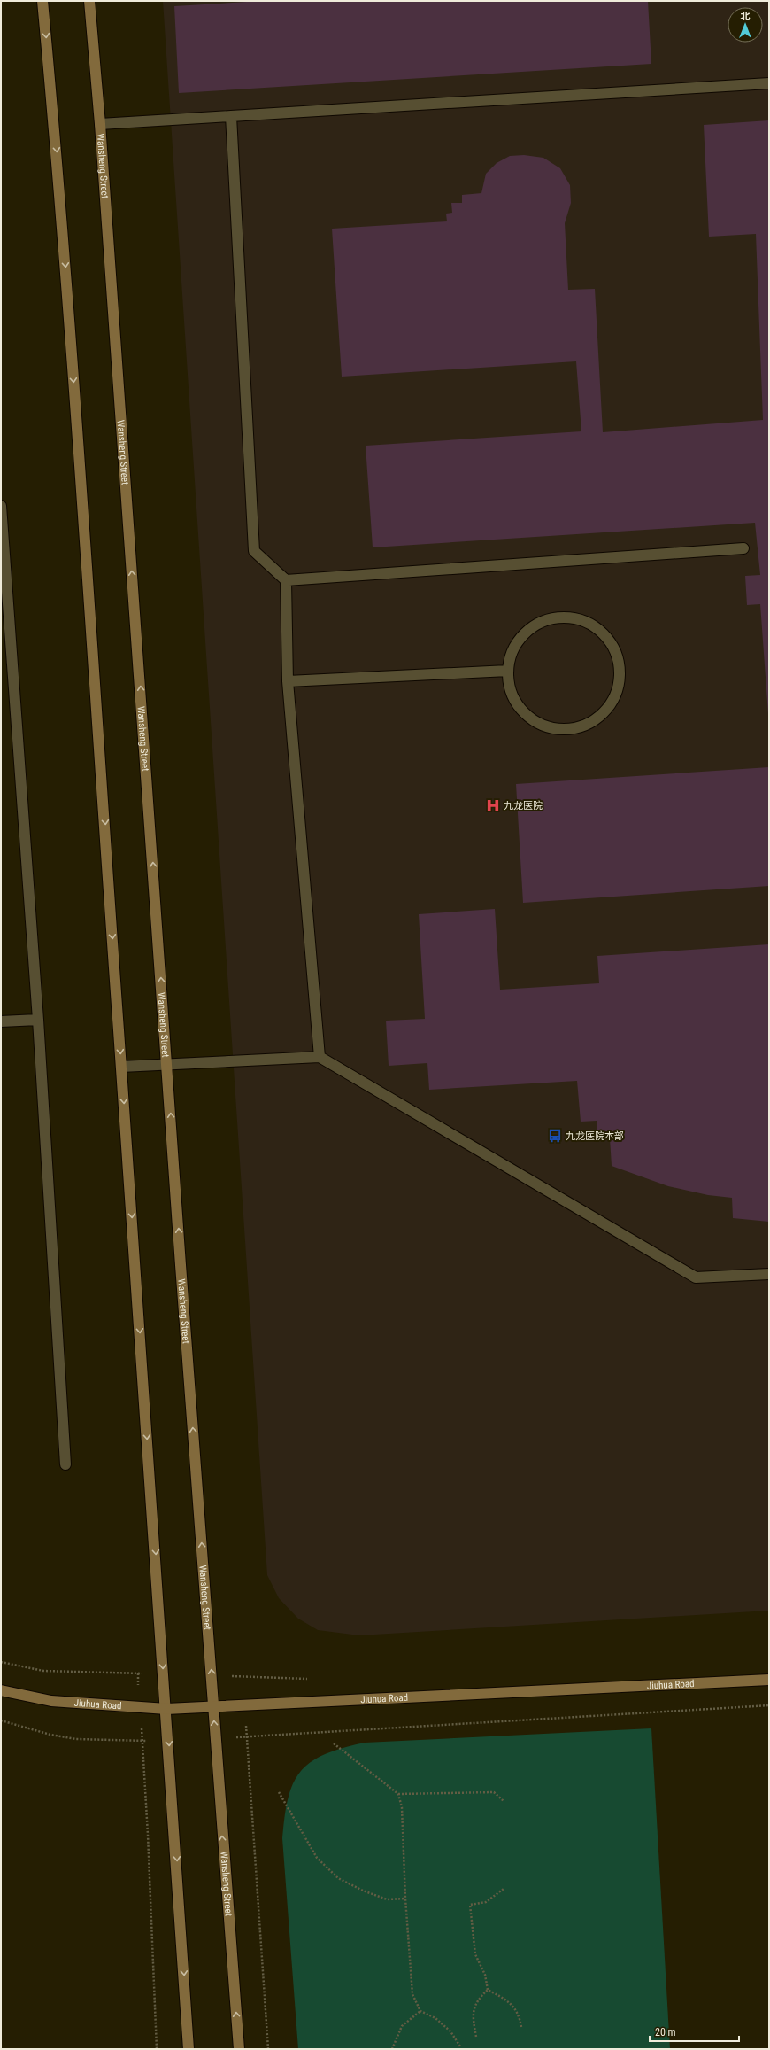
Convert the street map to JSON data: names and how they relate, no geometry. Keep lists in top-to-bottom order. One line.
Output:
{"streets":{"main road":["Wansheng Street","Jiuhua Road"]},"crossings":[["Wansheng Street","Jiuhua Road"]],"places":{"hospital":["九龙医院"],"bus stop":["九龙医院本部"]},"scale_bar":"20 m","north":"top"}
